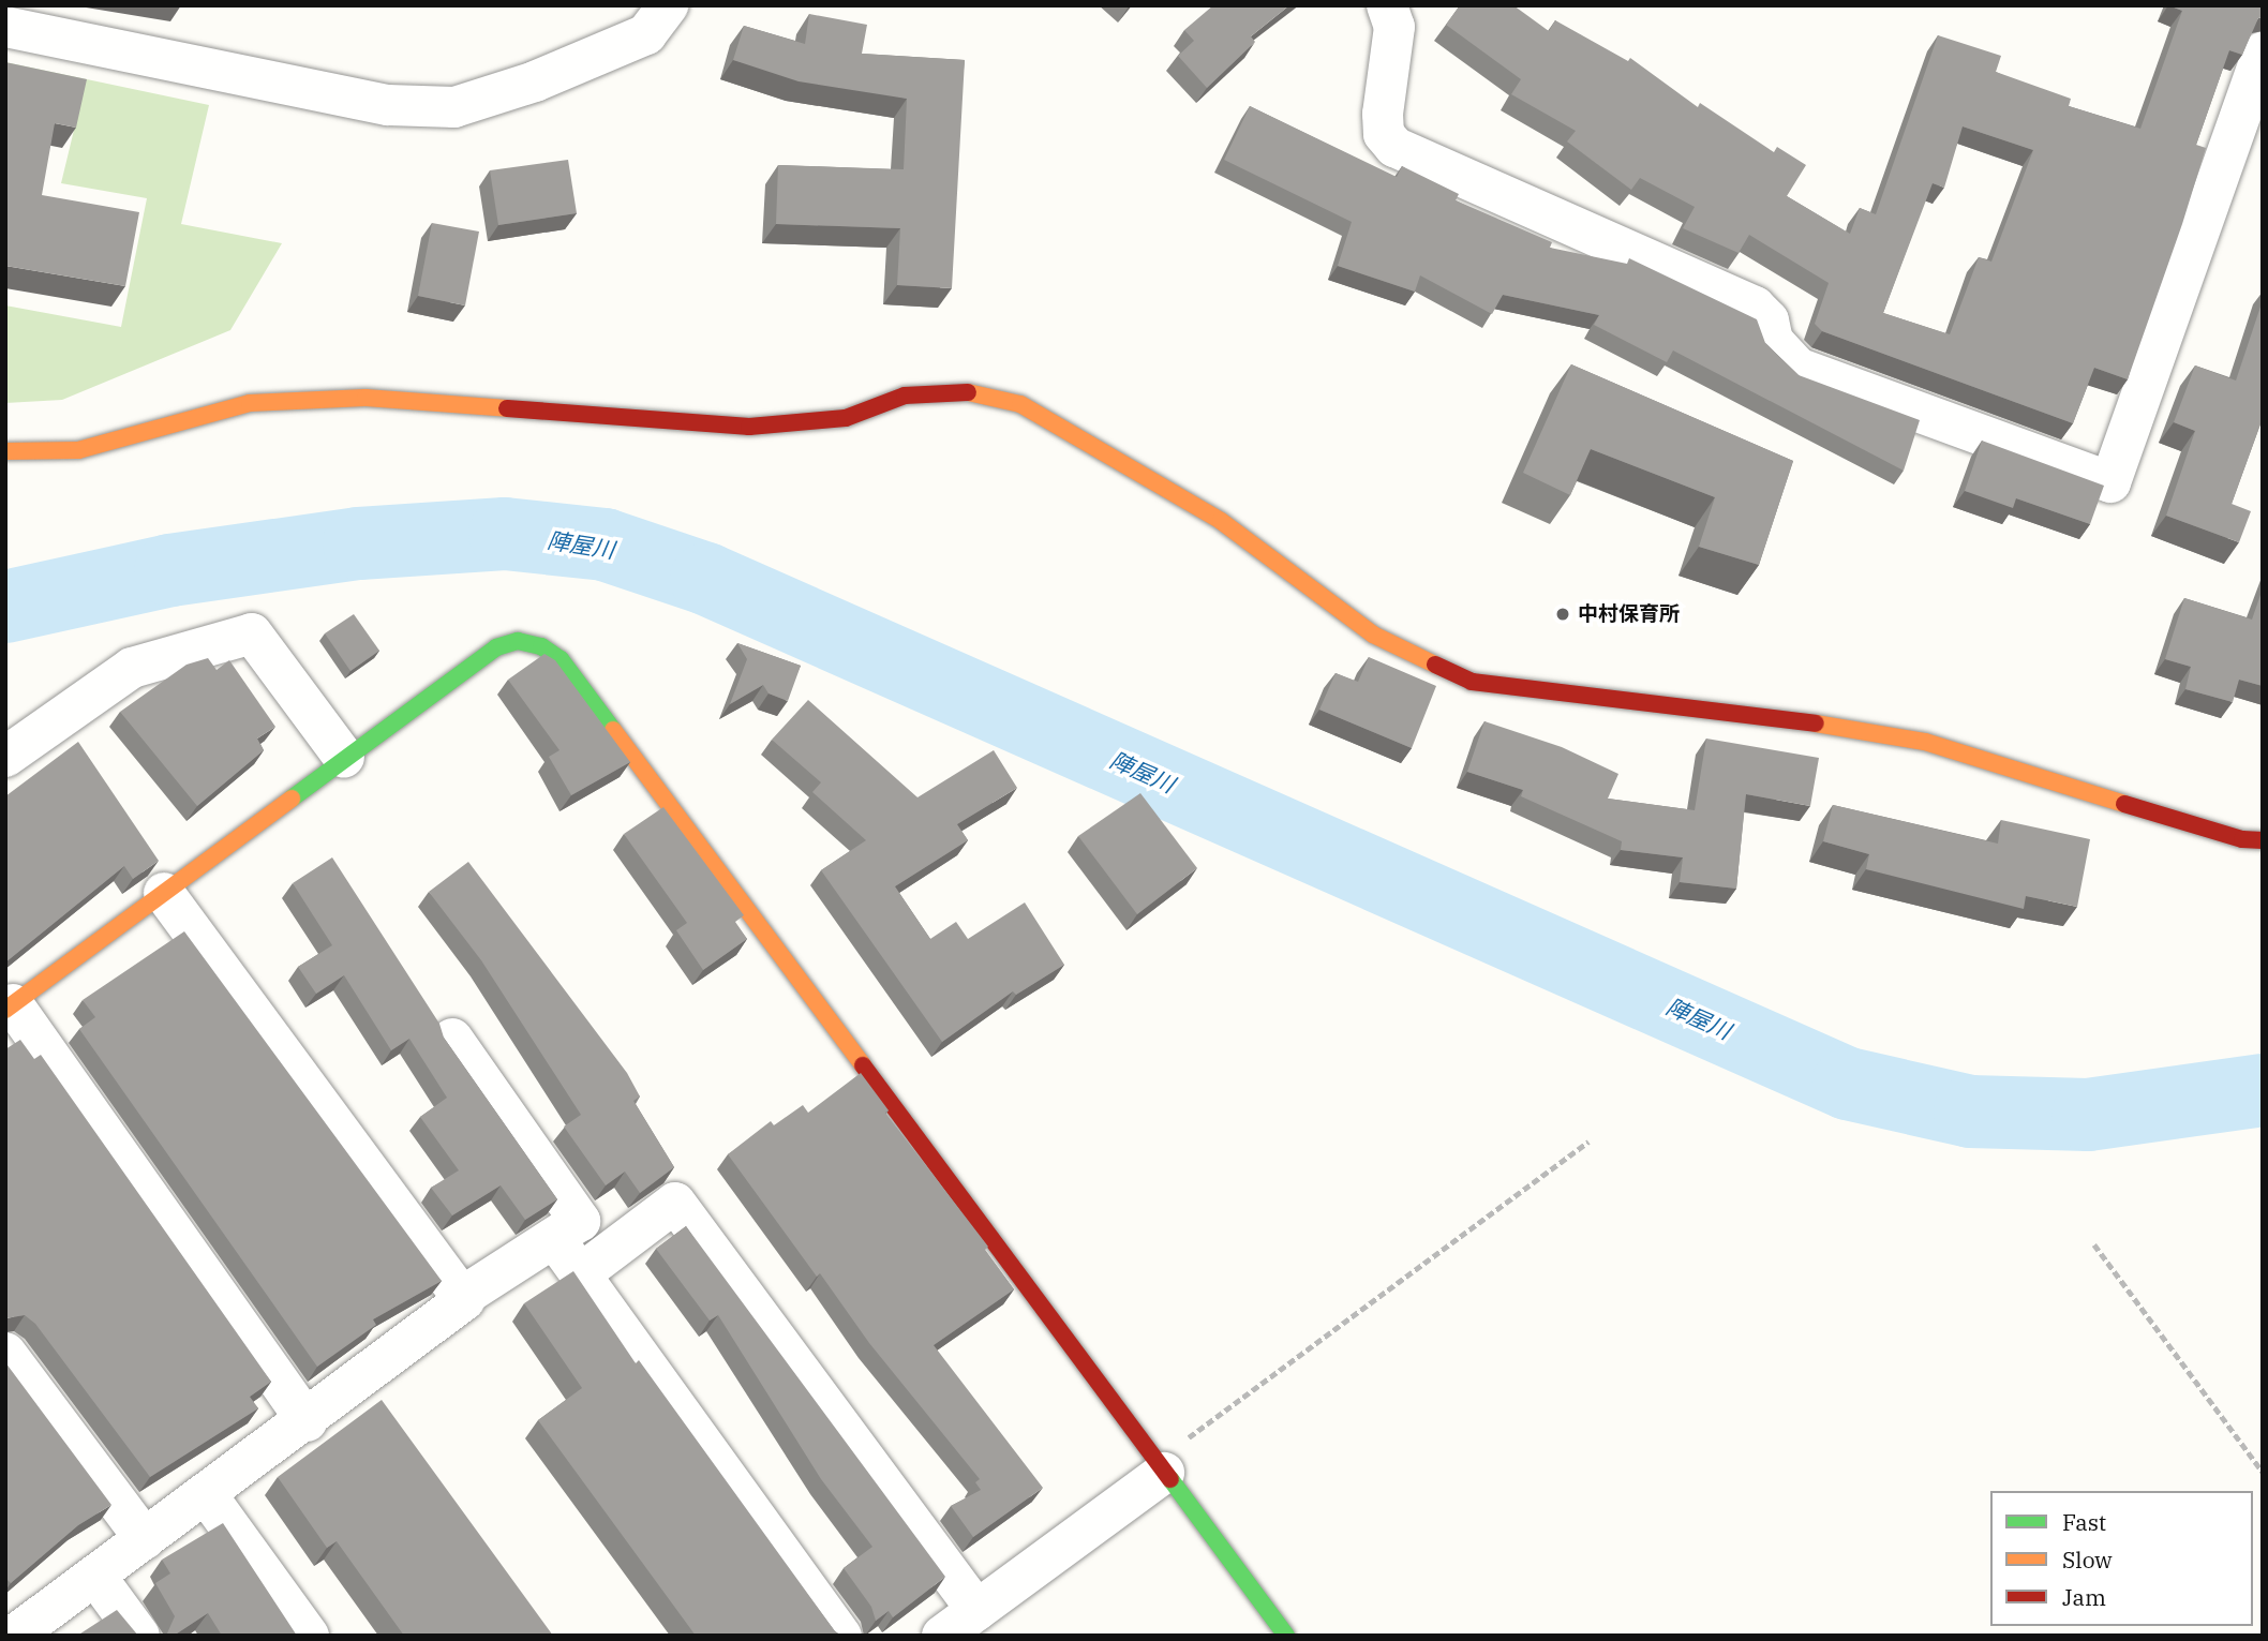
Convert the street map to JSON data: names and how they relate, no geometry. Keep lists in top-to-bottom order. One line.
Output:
{"water":["陣屋川"],"places":["中村保育所"],"legend":["Fast","Slow","Jam"]}
